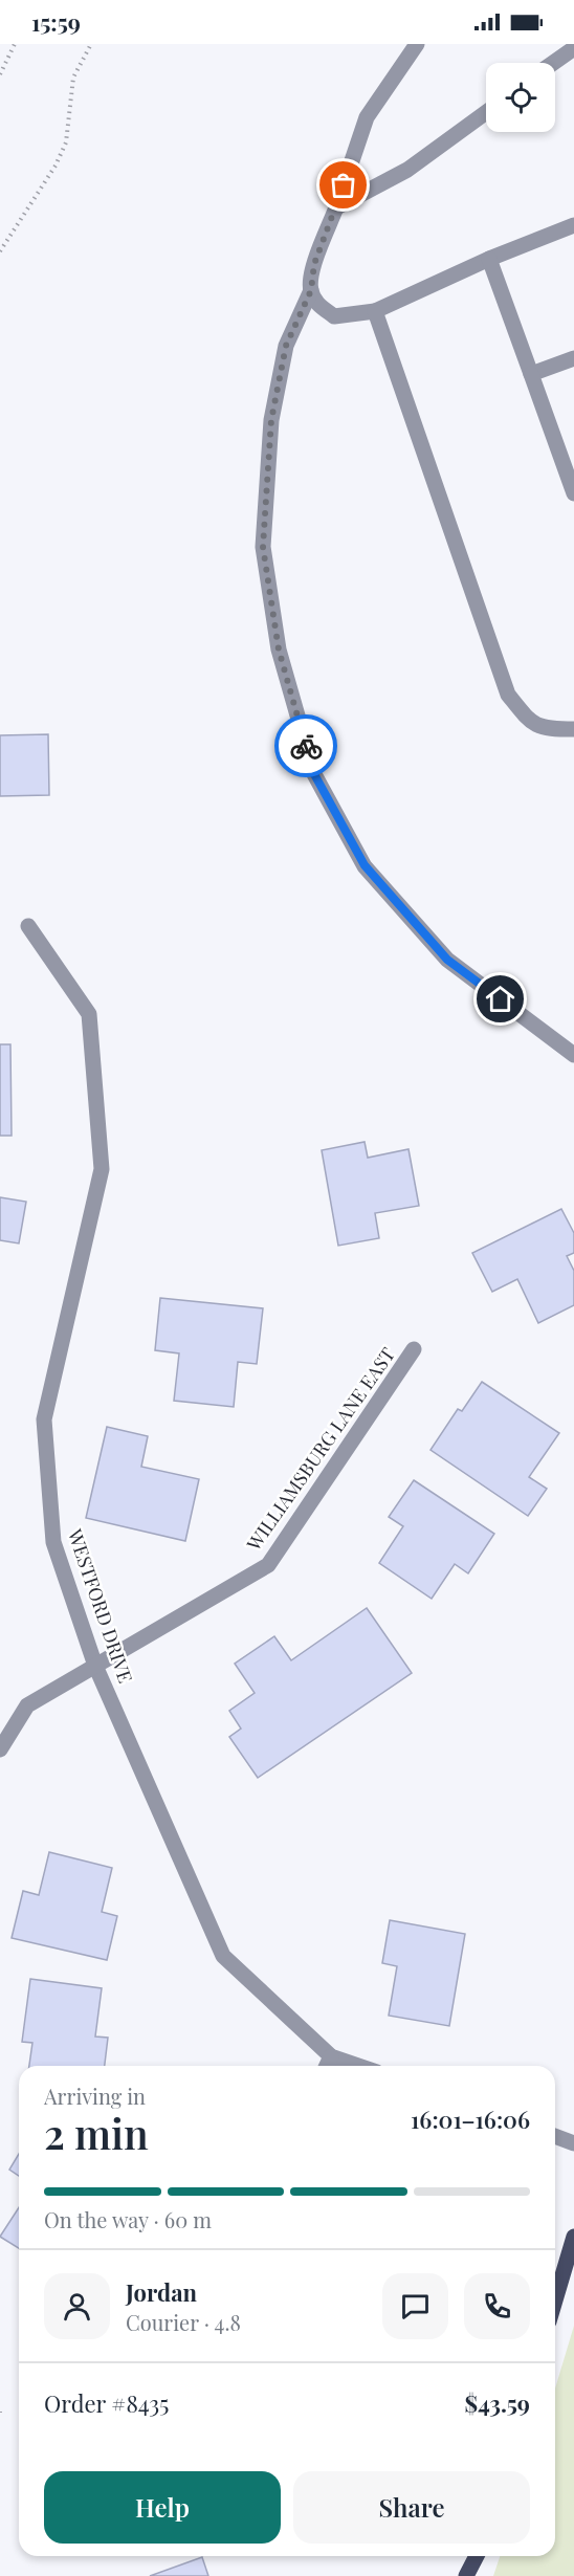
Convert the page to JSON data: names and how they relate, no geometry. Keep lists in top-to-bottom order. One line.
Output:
{"streets":{"street":["WILLIAMSBURG LANE EAST","WESTFORD DRIVE"]},"crossings":[["WILLIAMSBURG LANE EAST","WESTFORD DRIVE"]],"page":{"status":"15:59","heading":["2 min","Arriving in","16:01–16:06"],"panel":["Jordan","Courier · 4.8","Order #8435","$43.59"],"bar":"On the way · 60 m","buttons":["Help","Share"]}}
